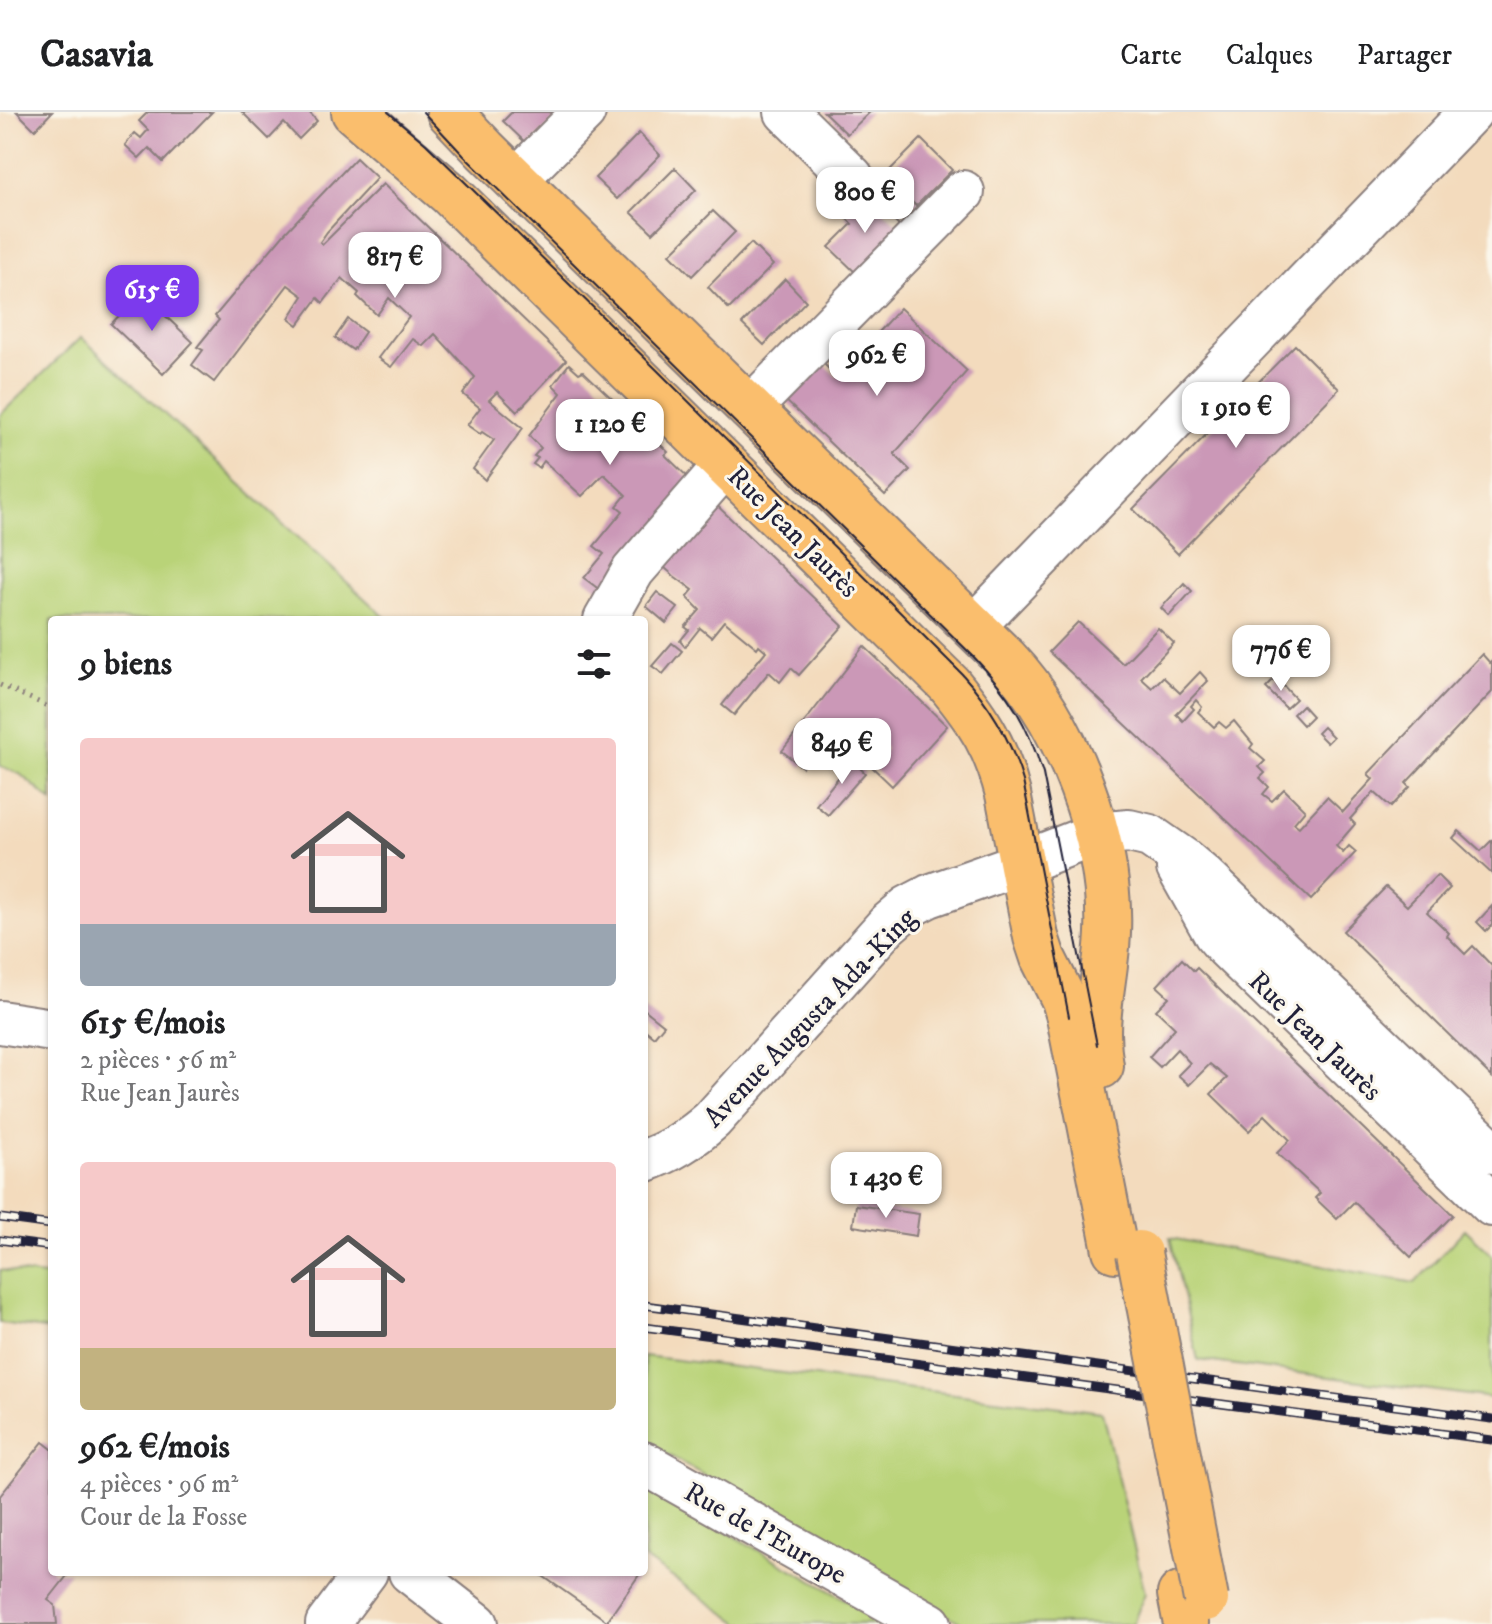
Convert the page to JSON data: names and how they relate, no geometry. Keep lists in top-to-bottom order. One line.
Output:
{"streets":{"main road":["Rue Jean Jaurès"],"street":["Avenue Augusta Ada-King","Rue de l'Europe"]},"crossings":[["Rue Jean Jaurès","Avenue Augusta Ada-King"]],"page":{"header":"Casavia","nav":["Carte","Calques","Partager"],"price":["800 €","817 €","615 €","962 €","1 910 €","1 120 €","776 €","849 €","1 430 €"],"heading":"9 biens","list":[{"name":"615 €/mois","note":"2 pièces · 56 m² · Rue Jean Jaurès"},{"name":"962 €/mois","note":"4 pièces · 96 m² · Cour de la Fosse"}]}}
